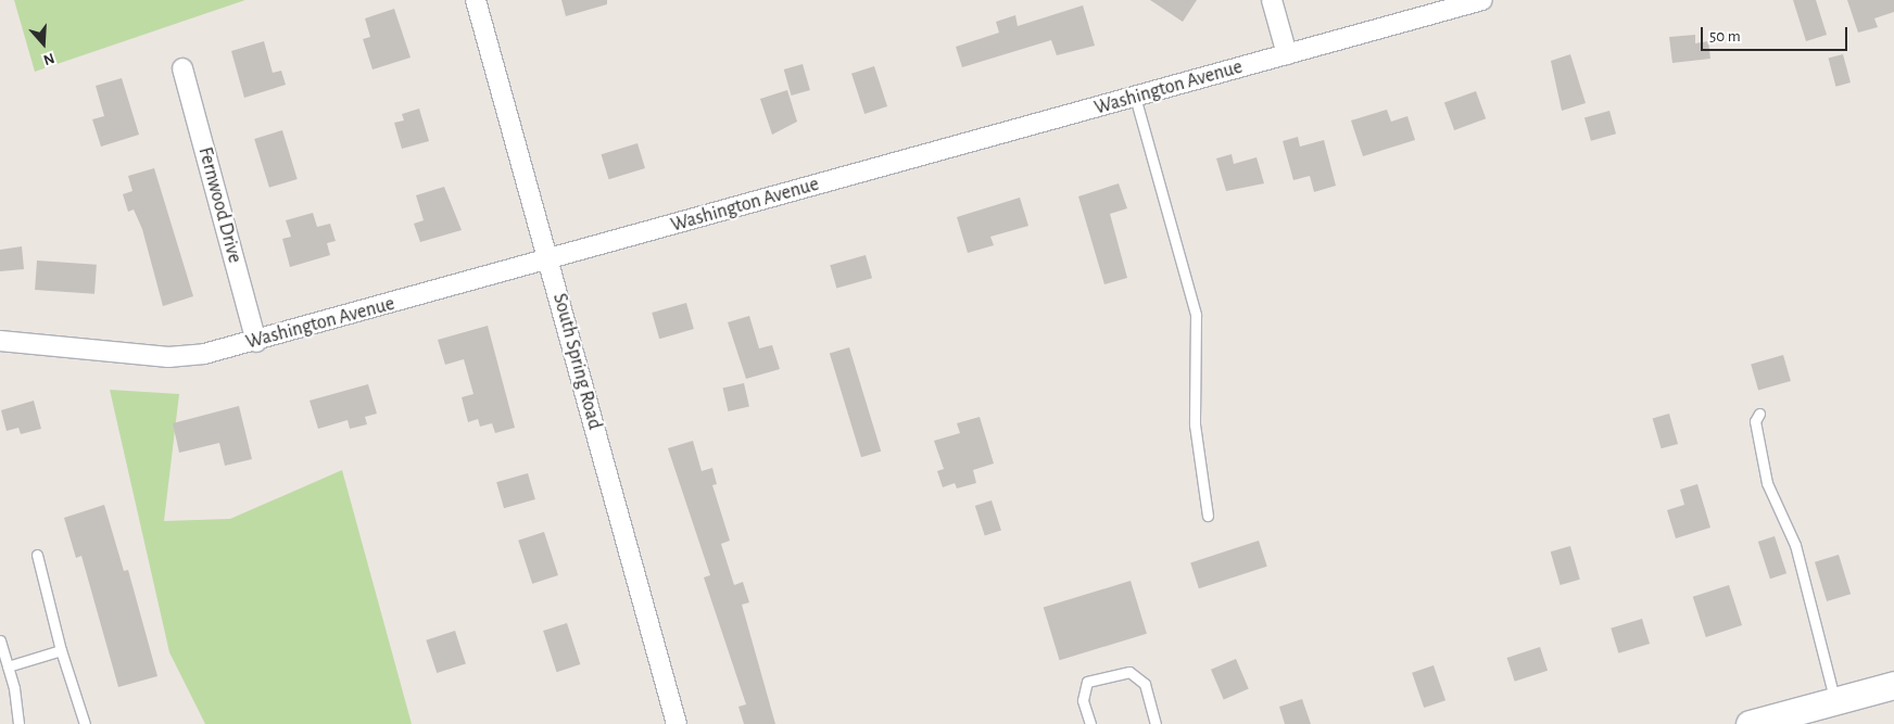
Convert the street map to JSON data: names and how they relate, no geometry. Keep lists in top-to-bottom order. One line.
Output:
{"streets":{"street":["Washington Avenue","Fernwood Drive","South Spring Road"]},"crossings":[["Washington Avenue","Fernwood Drive"],["Washington Avenue","South Spring Road"]],"scale_bar":"50 m","north":"bottom"}
